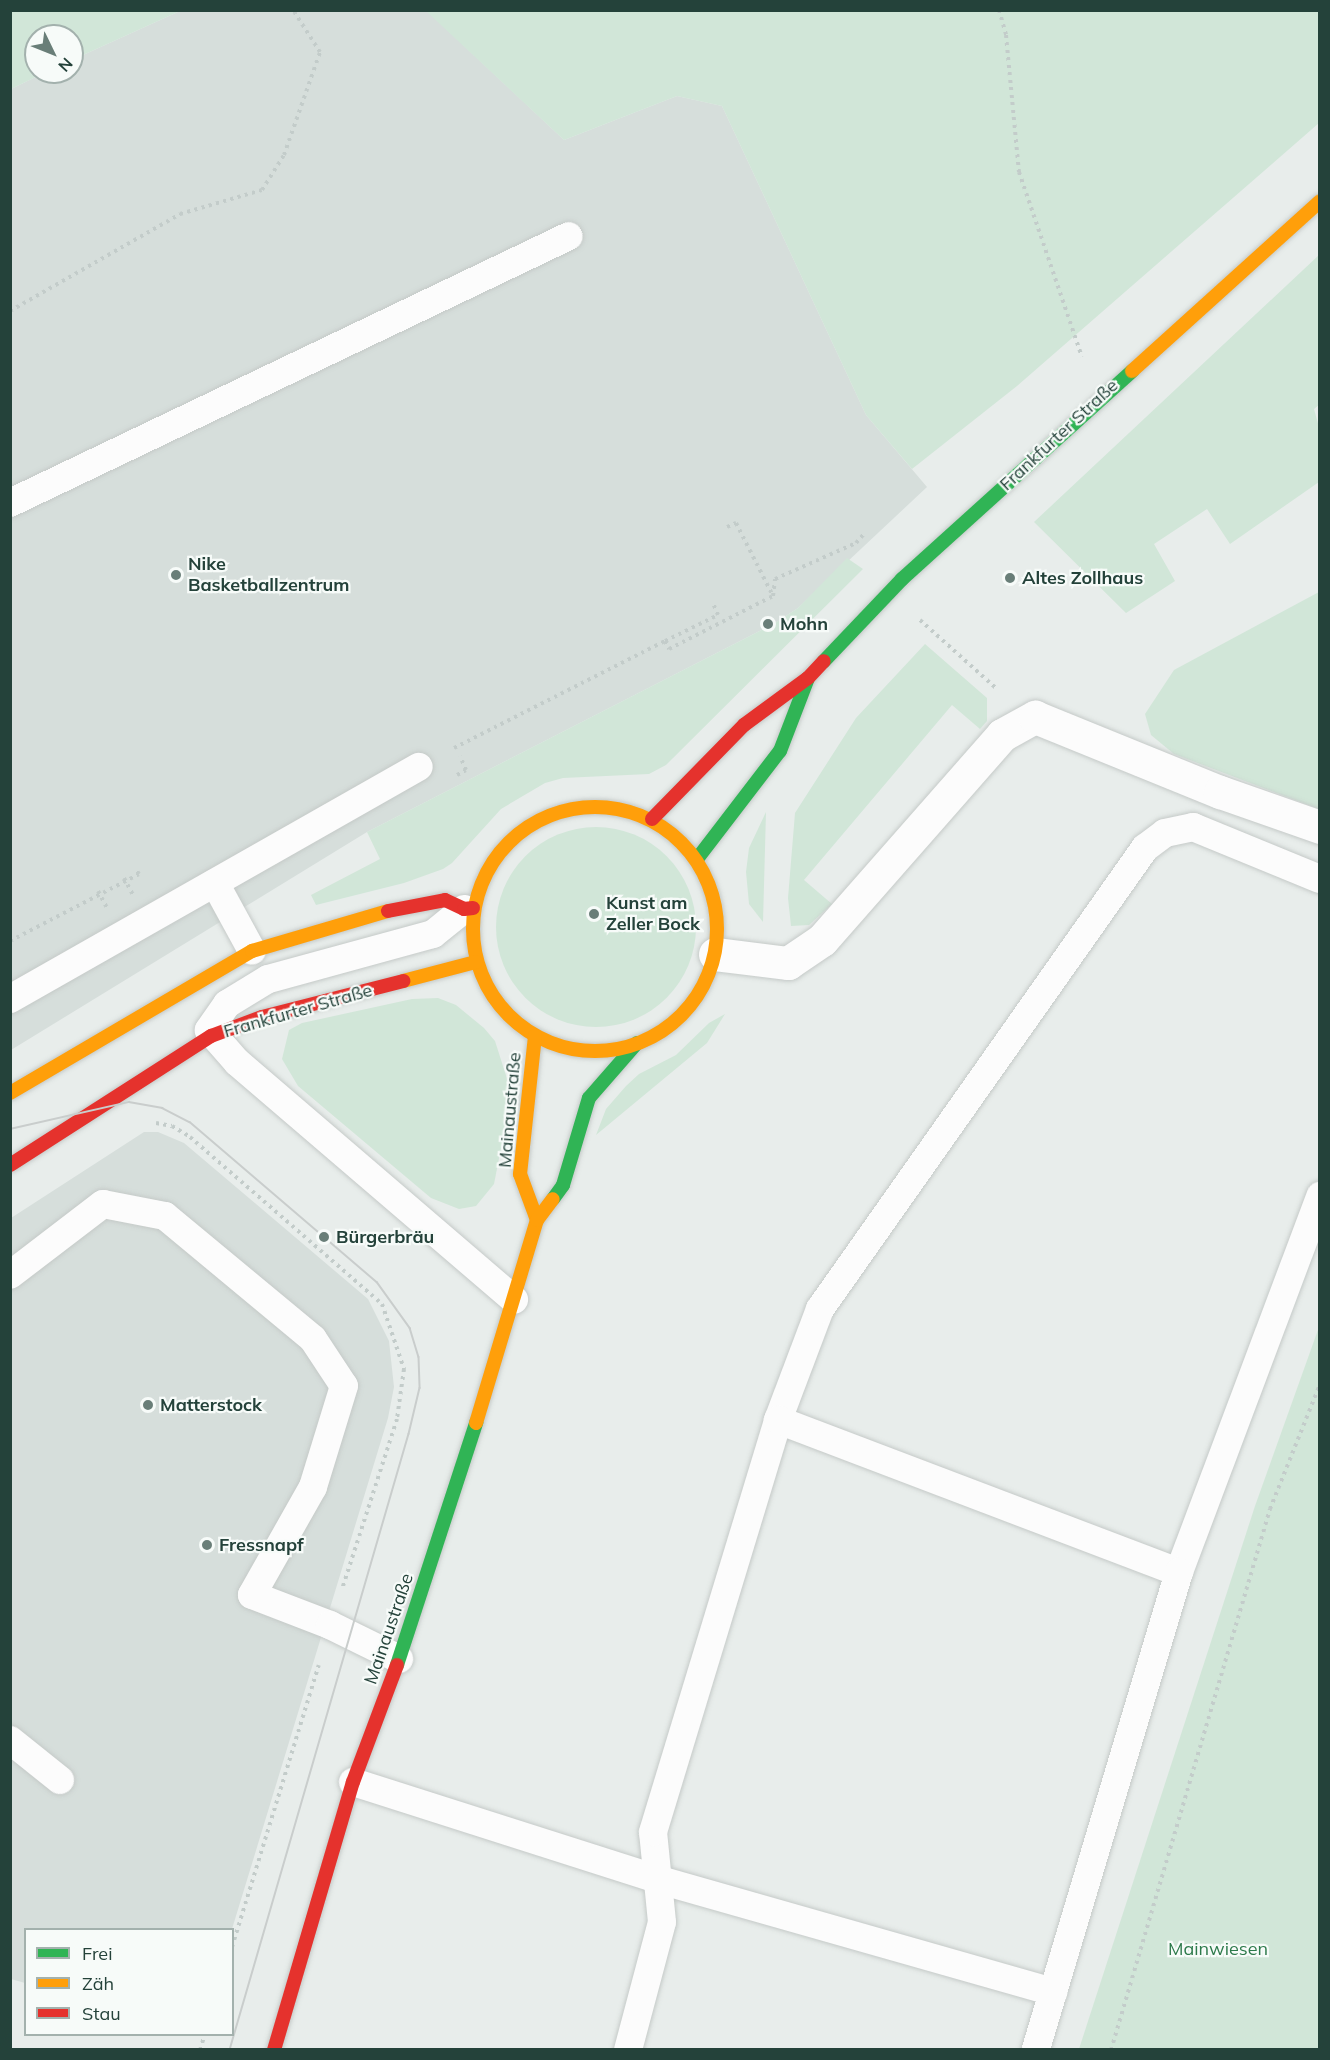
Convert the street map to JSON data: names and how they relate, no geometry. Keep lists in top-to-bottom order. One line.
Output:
{"streets":{"main road":["Frankfurter Straße","Mainaustraße"]},"parks":["Mainwiesen"],"places":["Nike Basketballzentrum","Altes Zollhaus","Mohn","Kunst am Zeller Bock","Bürgerbräu","Matterstock","Fressnapf"],"legend":["Frei","Zäh","Stau"],"north":"bottom right"}
